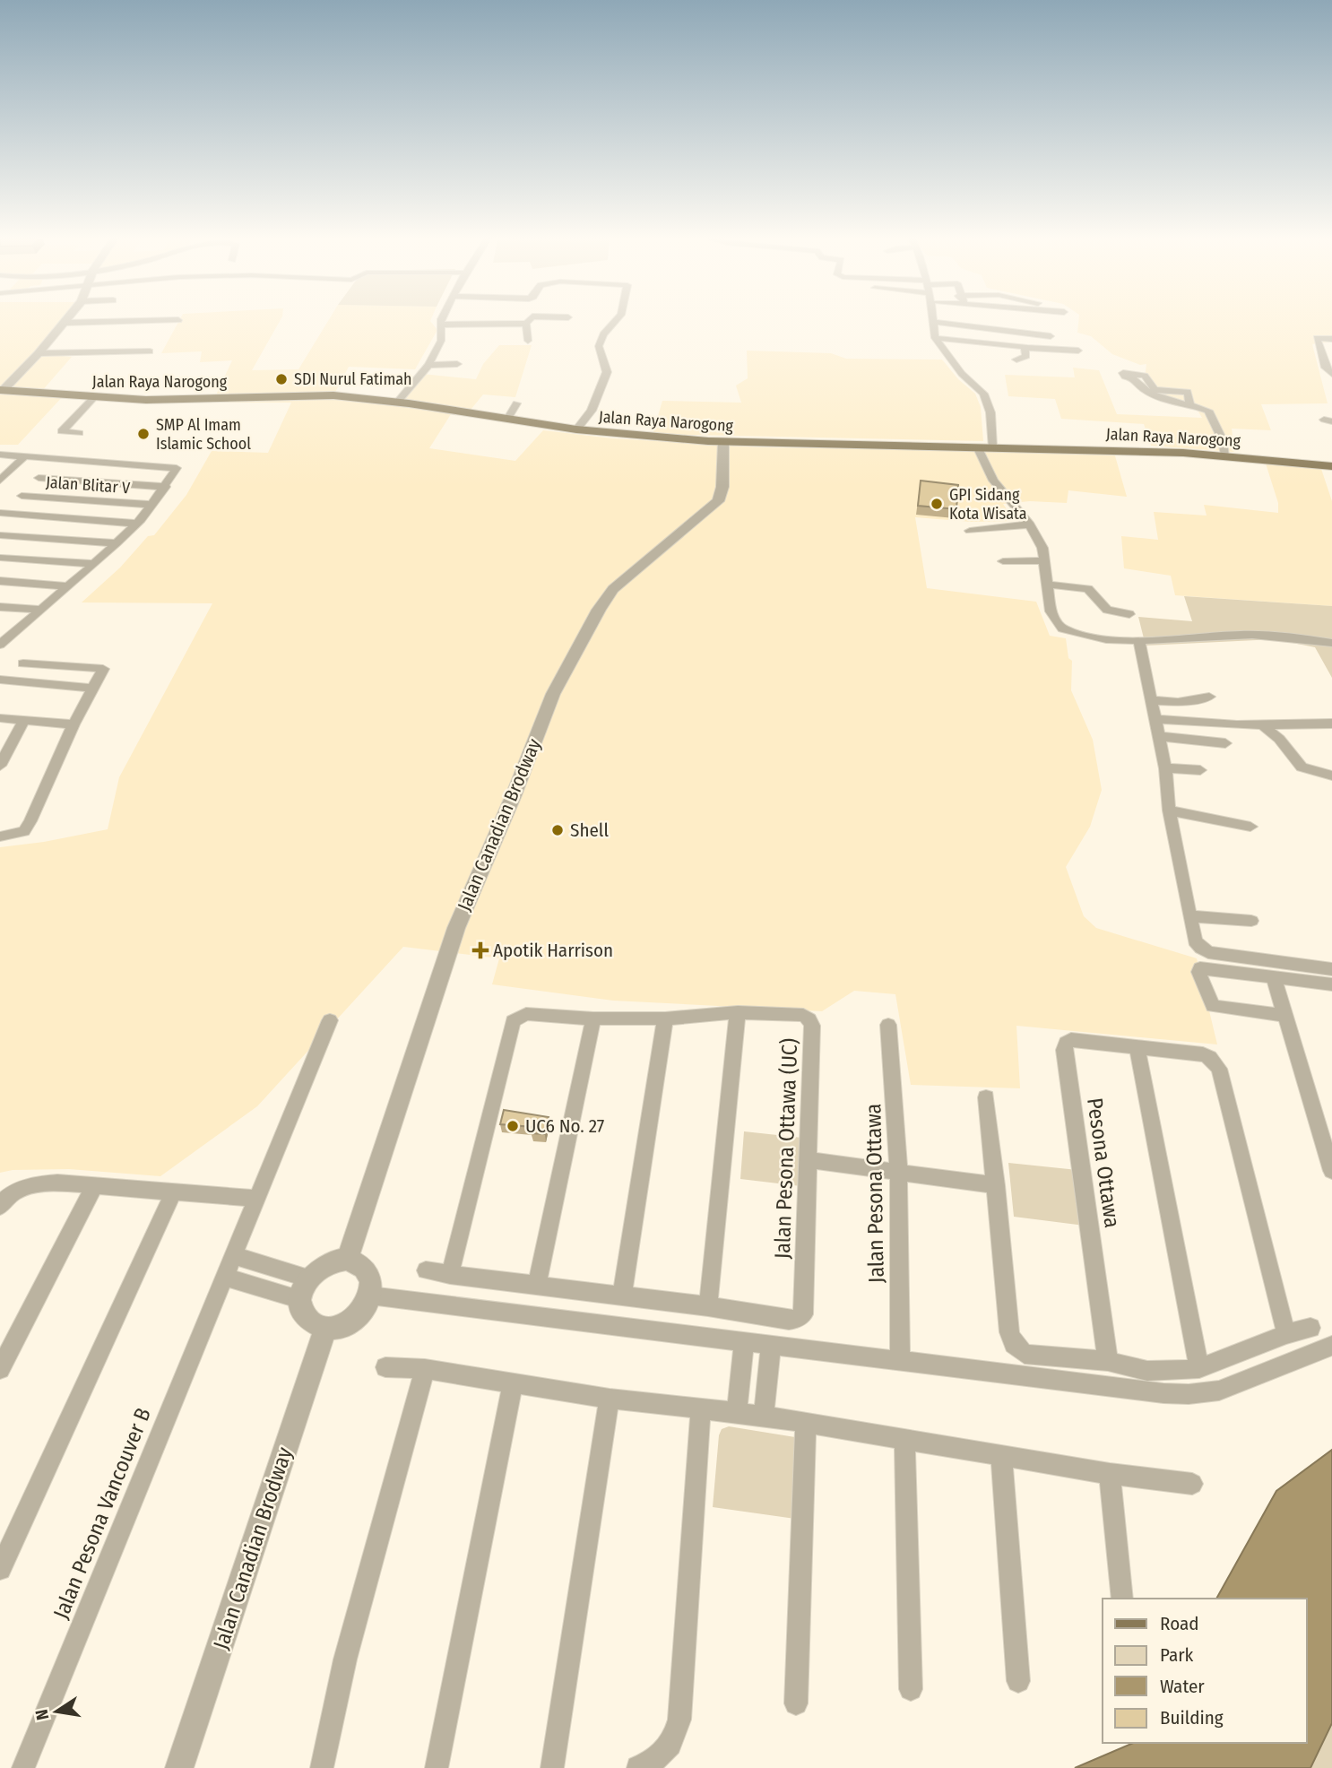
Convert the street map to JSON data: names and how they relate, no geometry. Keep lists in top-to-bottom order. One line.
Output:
{"streets":{"main road":["Jalan Raya Narogong"],"street":["Jalan Blitar V","Jalan Canadian Brodway","Jalan Pesona Ottawa (UC)","Pesona Ottawa","Jalan Pesona Ottawa","Jalan Pesona Vancouver B"]},"crossings":[["Jalan Raya Narogong","Jalan Canadian Brodway"]],"places":{"other":["SDI Nurul Fatimah","SMP Al Imam Islamic School","GPI Sidang Kota Wisata","Shell","UC6 No. 27"],"health":["Apotik Harrison"]},"legend":["Road","Park","Water","Building"],"north":"left"}
